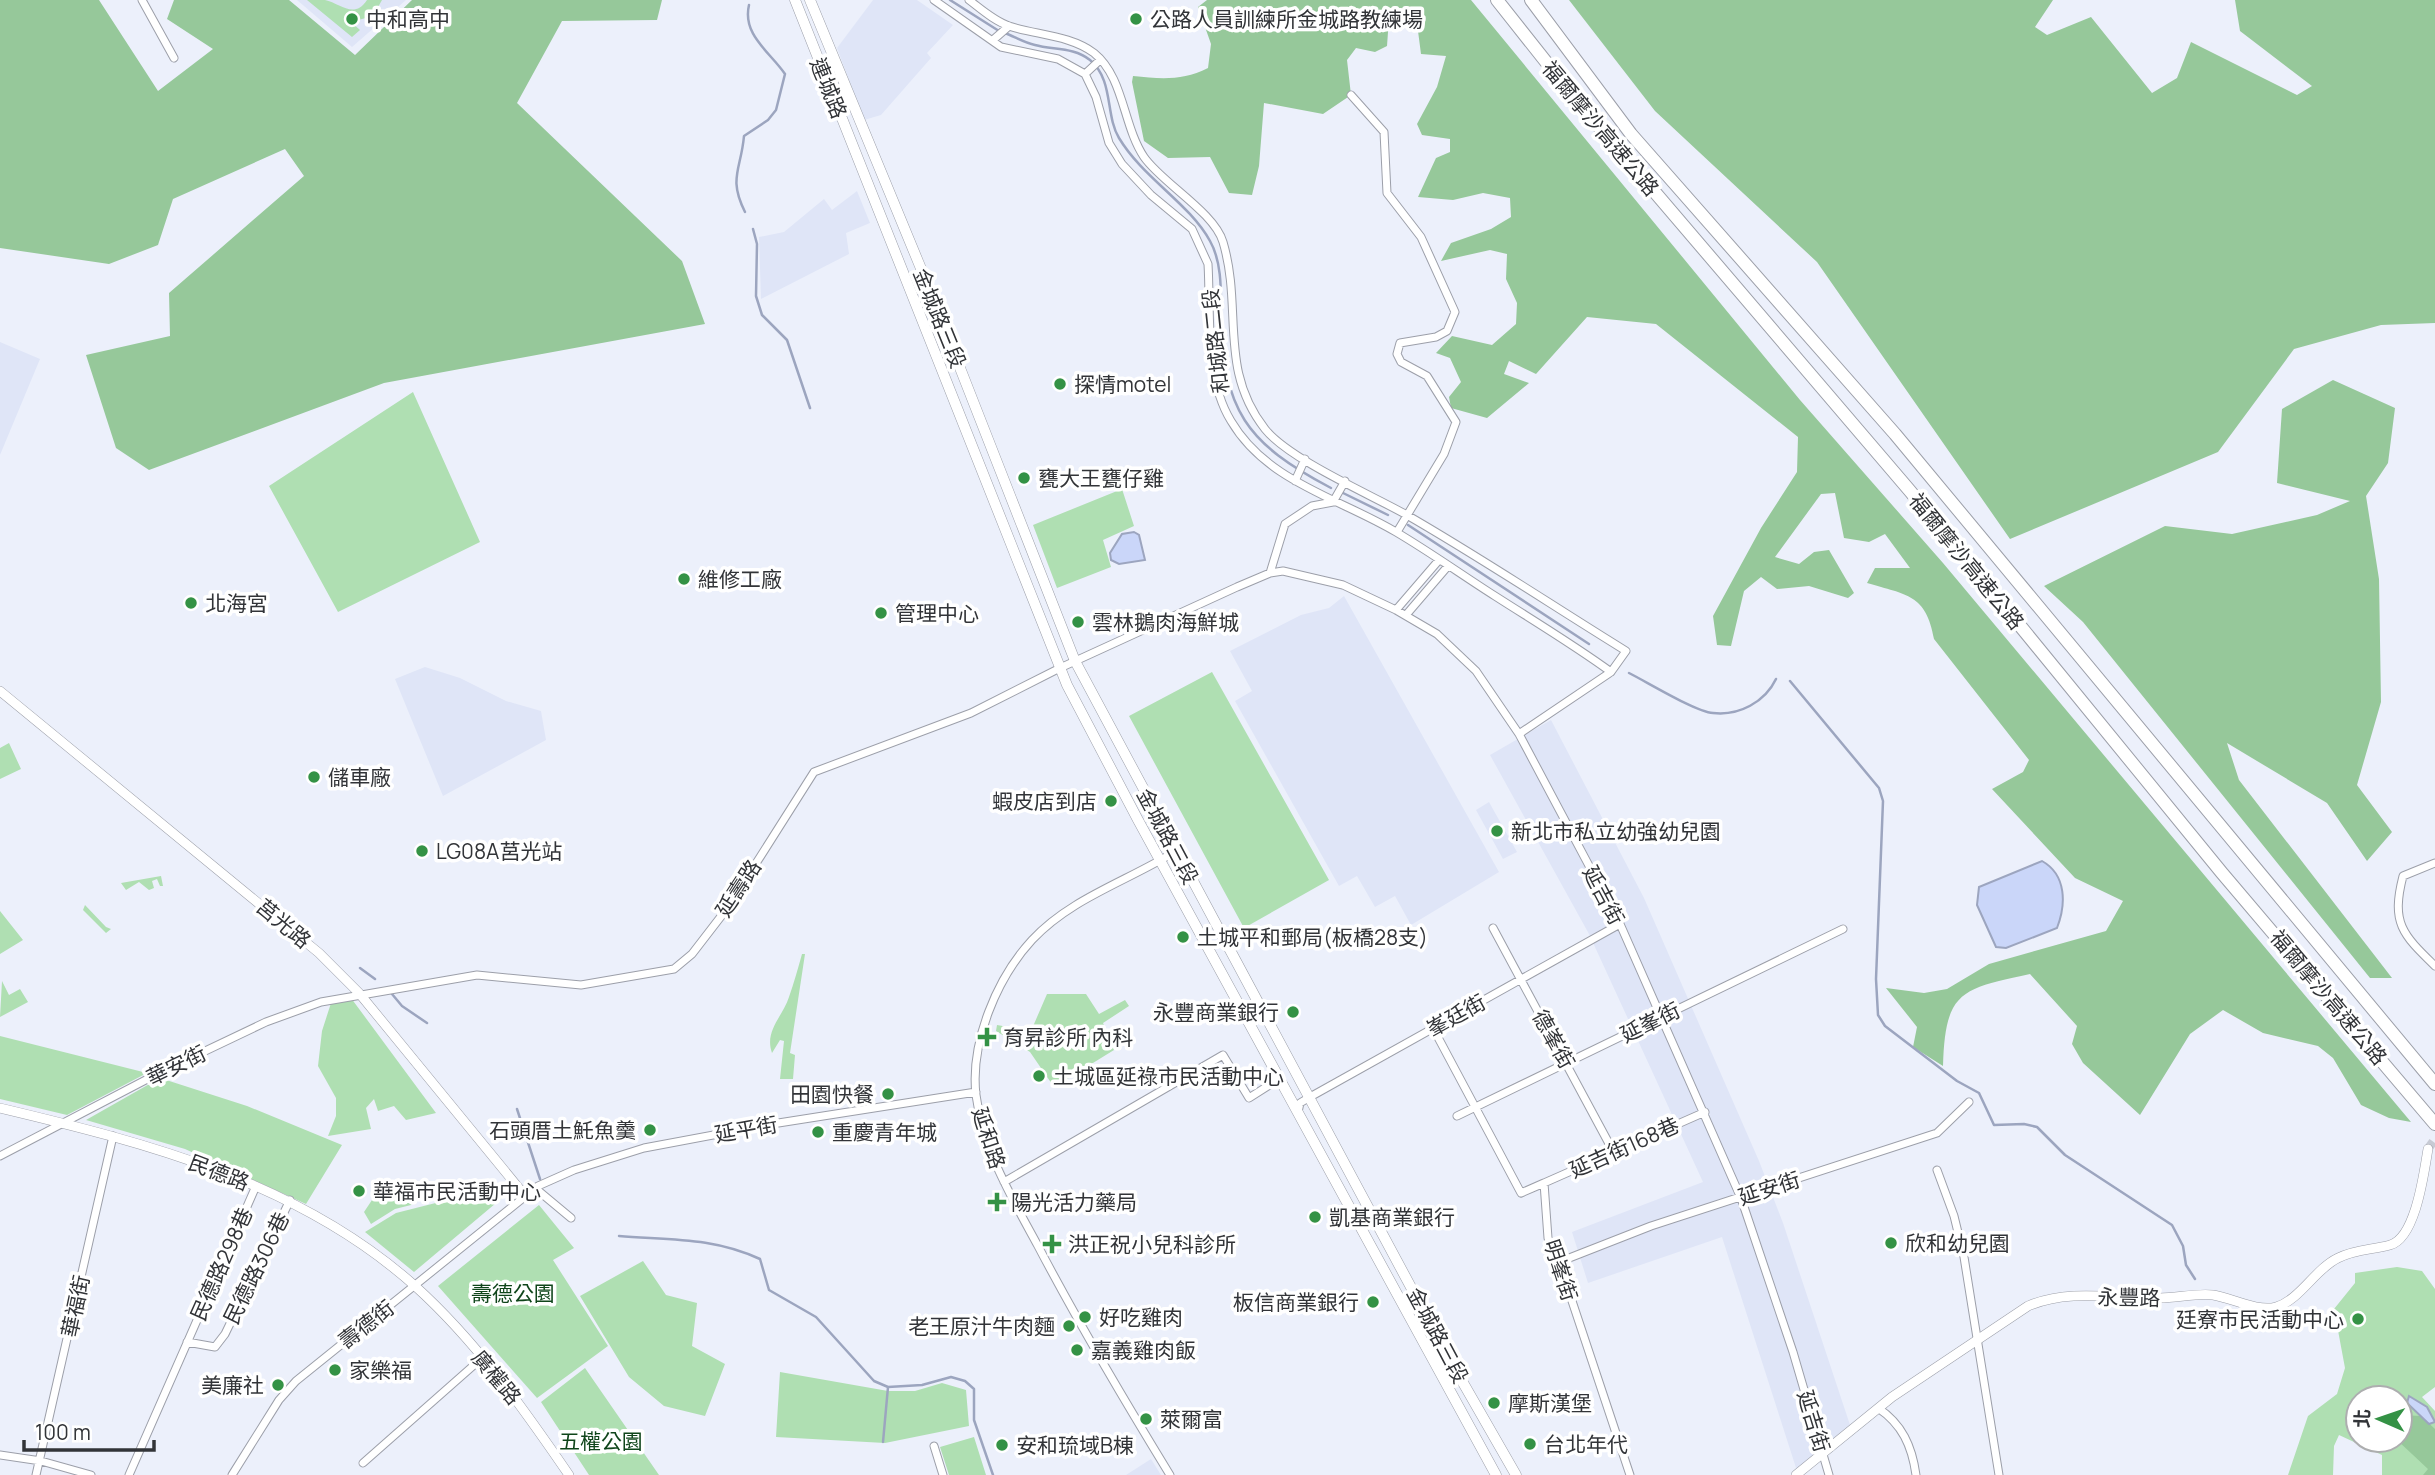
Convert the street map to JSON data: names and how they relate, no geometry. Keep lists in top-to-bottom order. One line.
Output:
{"streets":{"highway":["福爾摩沙高速公路"],"main road":["連城路","金城路三段"],"street":["和城路二段","延壽路","延吉街","莒光路","峯廷街","延峯街","德峯街","華安街","延平街","延和路","延吉街168巷","民德路","延安街","民德路298巷","民德路306巷","明峯街","永豐路","華福街","壽德街","廣權路"]},"crossings":[["連城路","金城路三段"],["金城路三段","延壽路"],["金城路三段","延吉街"],["金城路三段","峯廷街"],["金城路三段","延和路"],["延壽路","延吉街"],["延壽路","莒光路"],["延壽路","華安街"],["延吉街","峯廷街"],["延吉街","延峯街"],["延吉街","延吉街168巷"],["延吉街","延安街"],["延吉街","永豐路"],["莒光路","華安街"],["莒光路","延平街"],["莒光路","壽德街"],["峯廷街","德峯街"],["延峯街","德峯街"],["德峯街","延吉街168巷"],["華安街","民德路"],["延平街","延和路"],["延平街","壽德街"],["延吉街168巷","明峯街"],["民德路","民德路298巷"],["民德路","民德路306巷"],["民德路","華福街"],["民德路","壽德街"],["民德路","廣權路"],["延安街","明峯街"],["民德路298巷","民德路306巷"],["壽德街","廣權路"]],"parks":["壽德公園","五權公園"],"places":{"other":["中和高中","公路人員訓練所金城路教練場","探情motel","甕大王甕仔雞","維修工廠","北海宮","管理中心","雲林鵝肉海鮮城","儲車廠","蝦皮店到店","新北市私立幼強幼兒園","LG08A莒光站","土城平和郵局(板橋28支)","永豐商業銀行","土城區延祿市民活動中心","田園快餐","石頭厝土魠魚羹","重慶青年城","華福市民活動中心","凱基商業銀行","欣和幼兒園","板信商業銀行","好吃雞肉","廷寮市民活動中心","老王原汁牛肉麵","嘉義雞肉飯","家樂福","美廉社","摩斯漢堡","萊爾富","台北年代","安和琉域B棟"],"health":["育昇診所 內科","陽光活力藥局","洪正祝小兒科診所"]},"scale_bar":"100 m","north":"left"}
